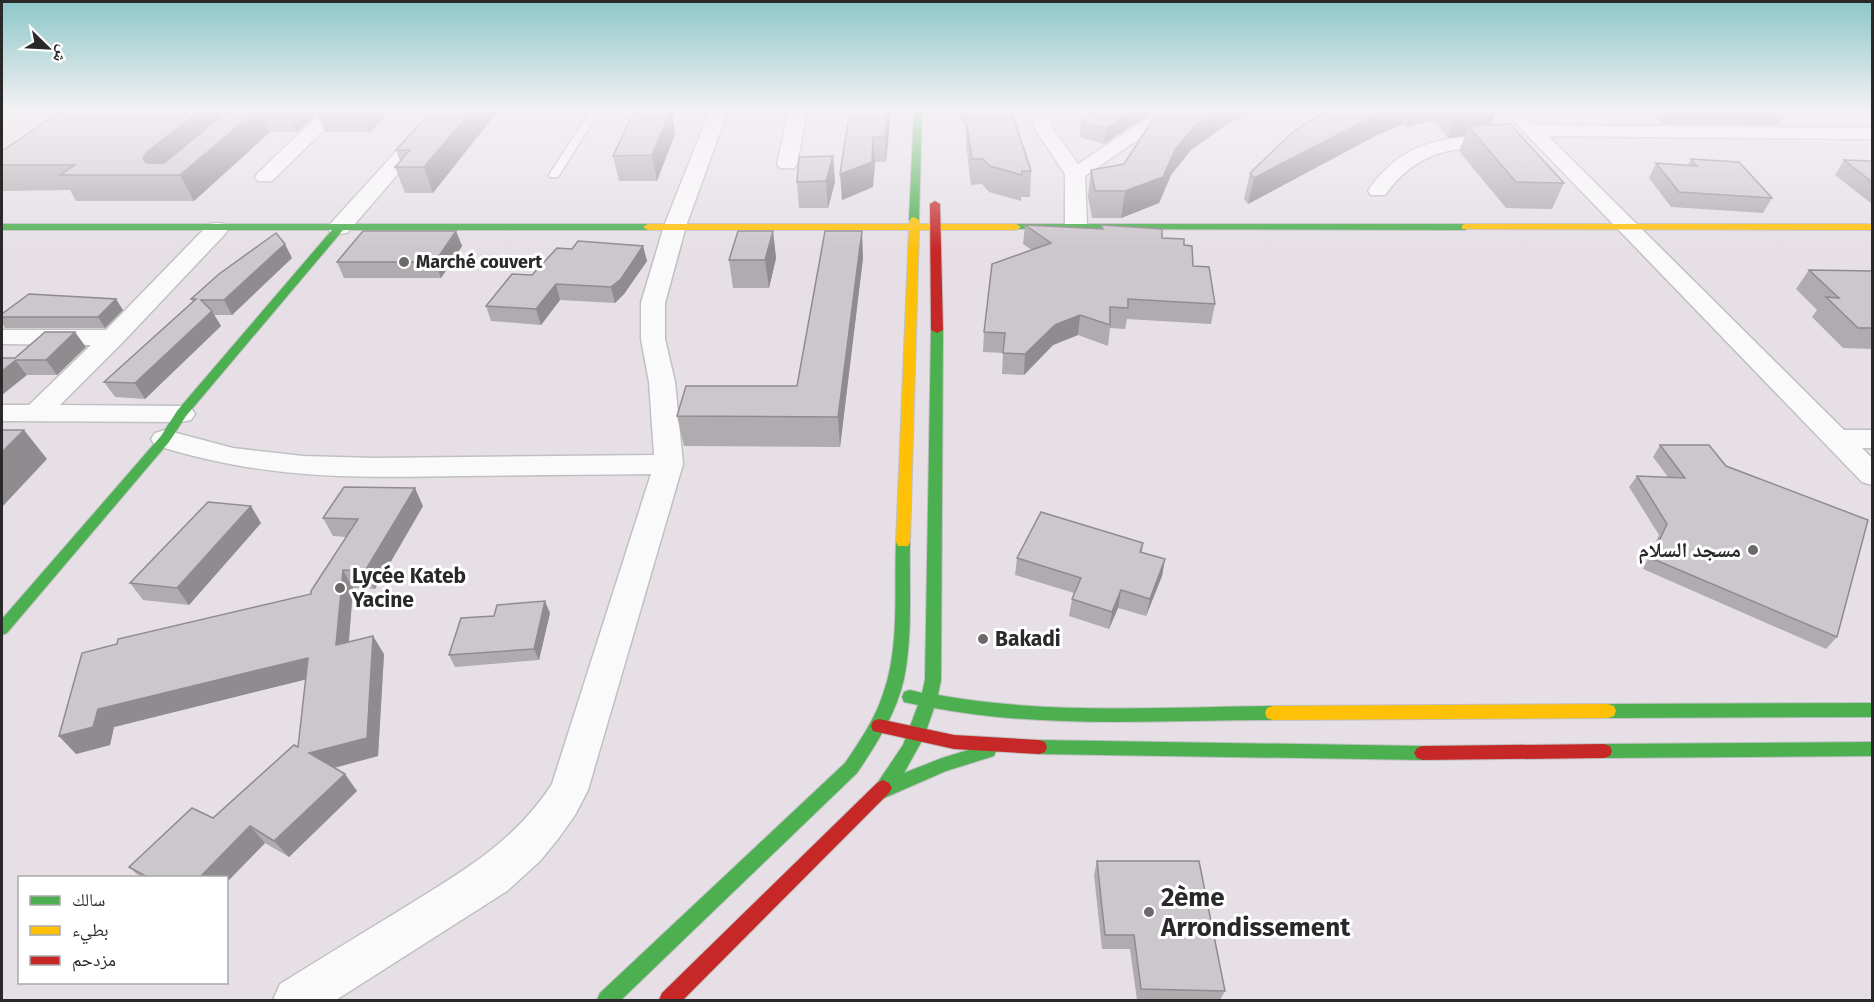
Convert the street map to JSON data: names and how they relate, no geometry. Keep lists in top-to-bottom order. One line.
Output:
{"places":["Marché couvert","مسجد السلام","Lycée Kateb Yacine","Bakadi","2ème Arrondissement"],"legend":["سالك","بطيء","مزدحم"],"north":"bottom right"}
